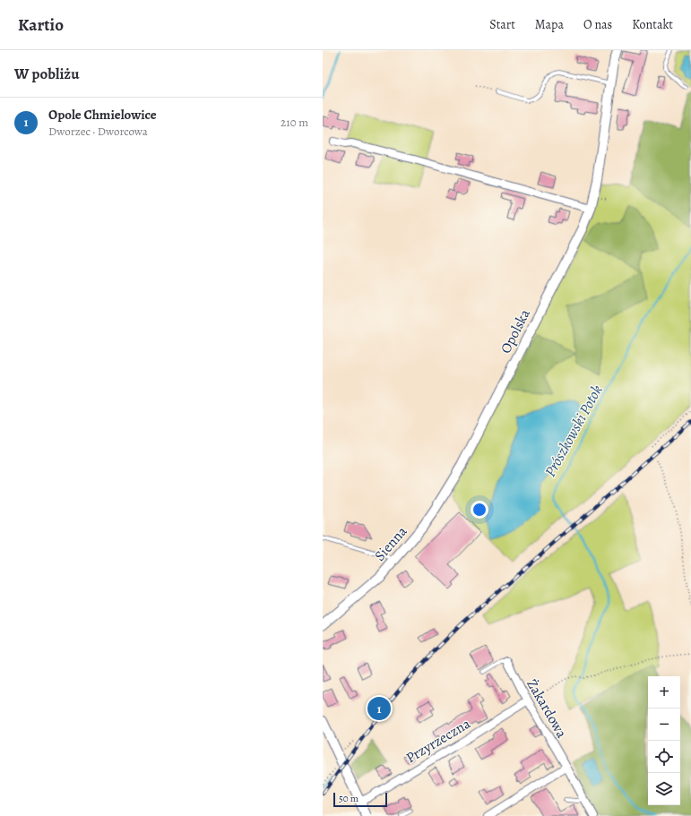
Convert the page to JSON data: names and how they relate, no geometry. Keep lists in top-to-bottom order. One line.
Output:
{"streets":{"street":["Opolska","Sienna","Żakardowa","Przyrzeczna"]},"crossings":[["Opolska","Sienna"],["Żakardowa","Przyrzeczna"]],"water":["Prószkowski Potok"],"scale_bar":"50 m","page":{"header":"Kartio","nav":["Start","Mapa","O nas","Kontakt"],"heading":"W pobliżu","list":[{"mark":"1","name":"Opole Chmielowice","note":"Dworzec · Dworcowa","value":"210 m"}],"map_buttons":["+","−"],"pins":"1","scale":"50 m"}}
